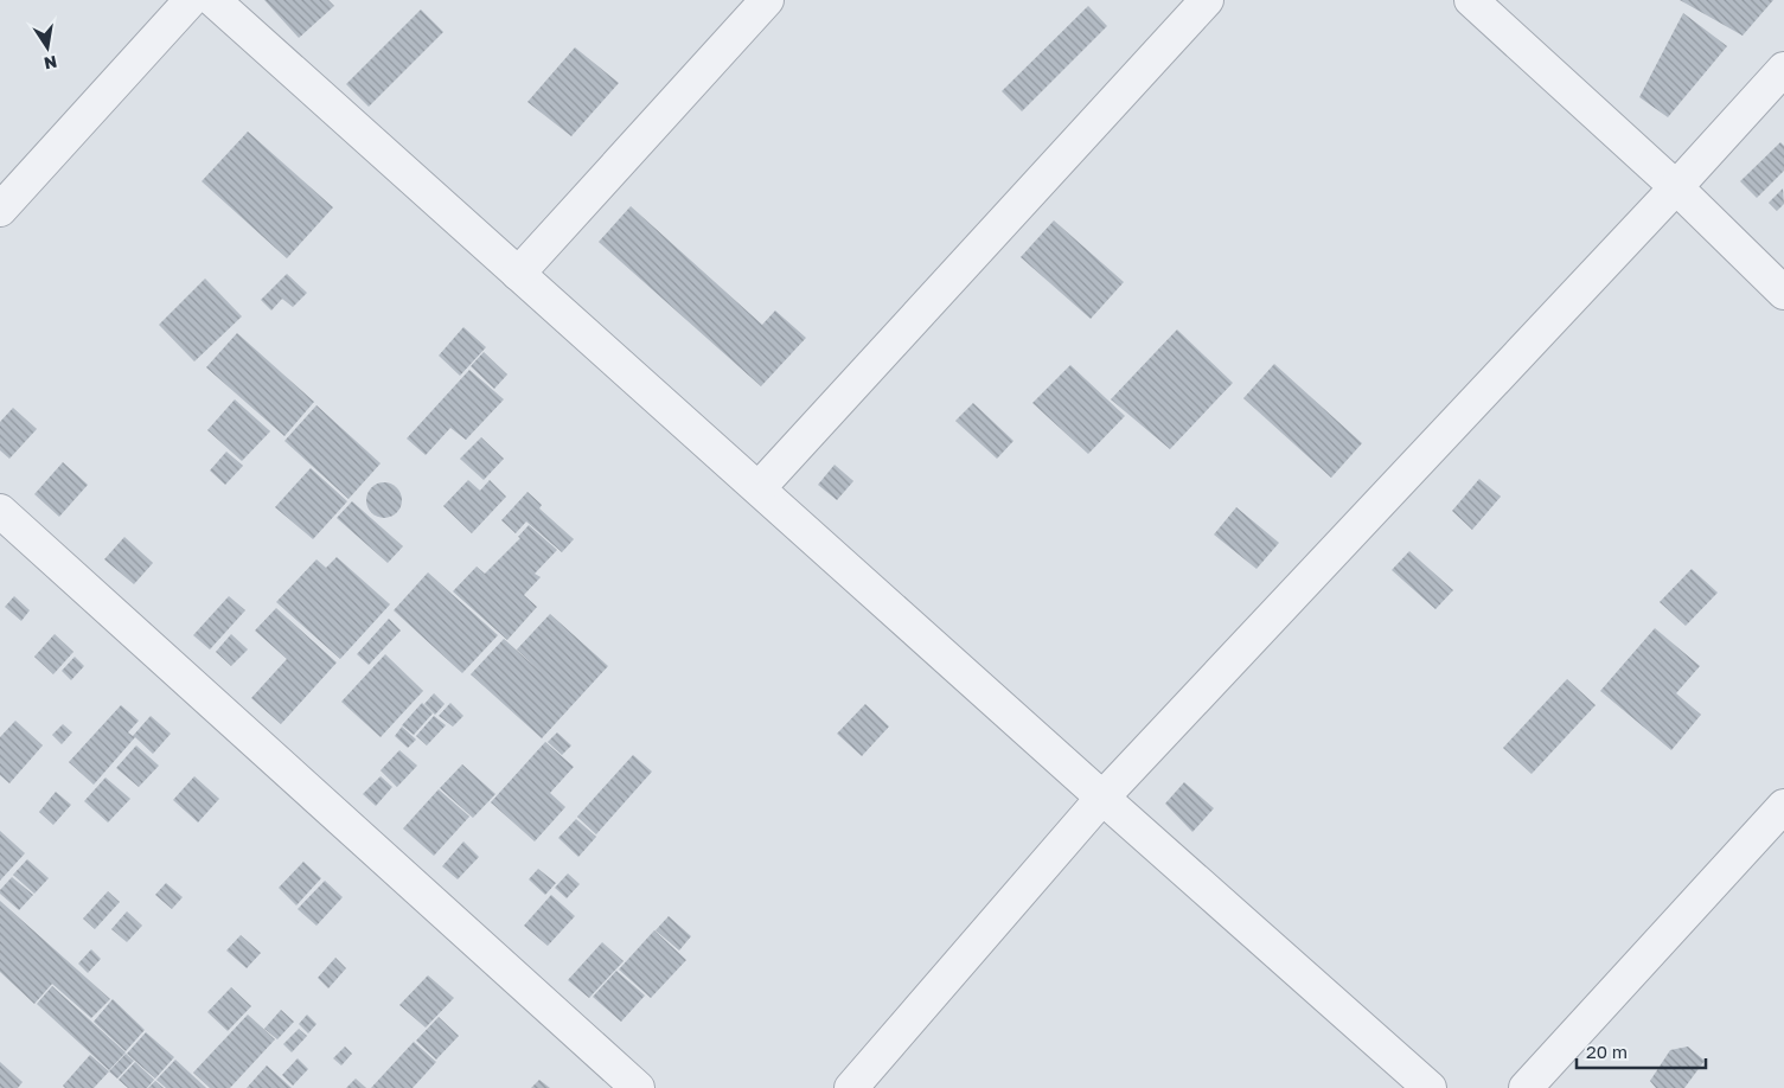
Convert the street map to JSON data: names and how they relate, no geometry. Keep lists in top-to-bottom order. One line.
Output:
{"scale_bar":"20 m","north":"bottom"}
